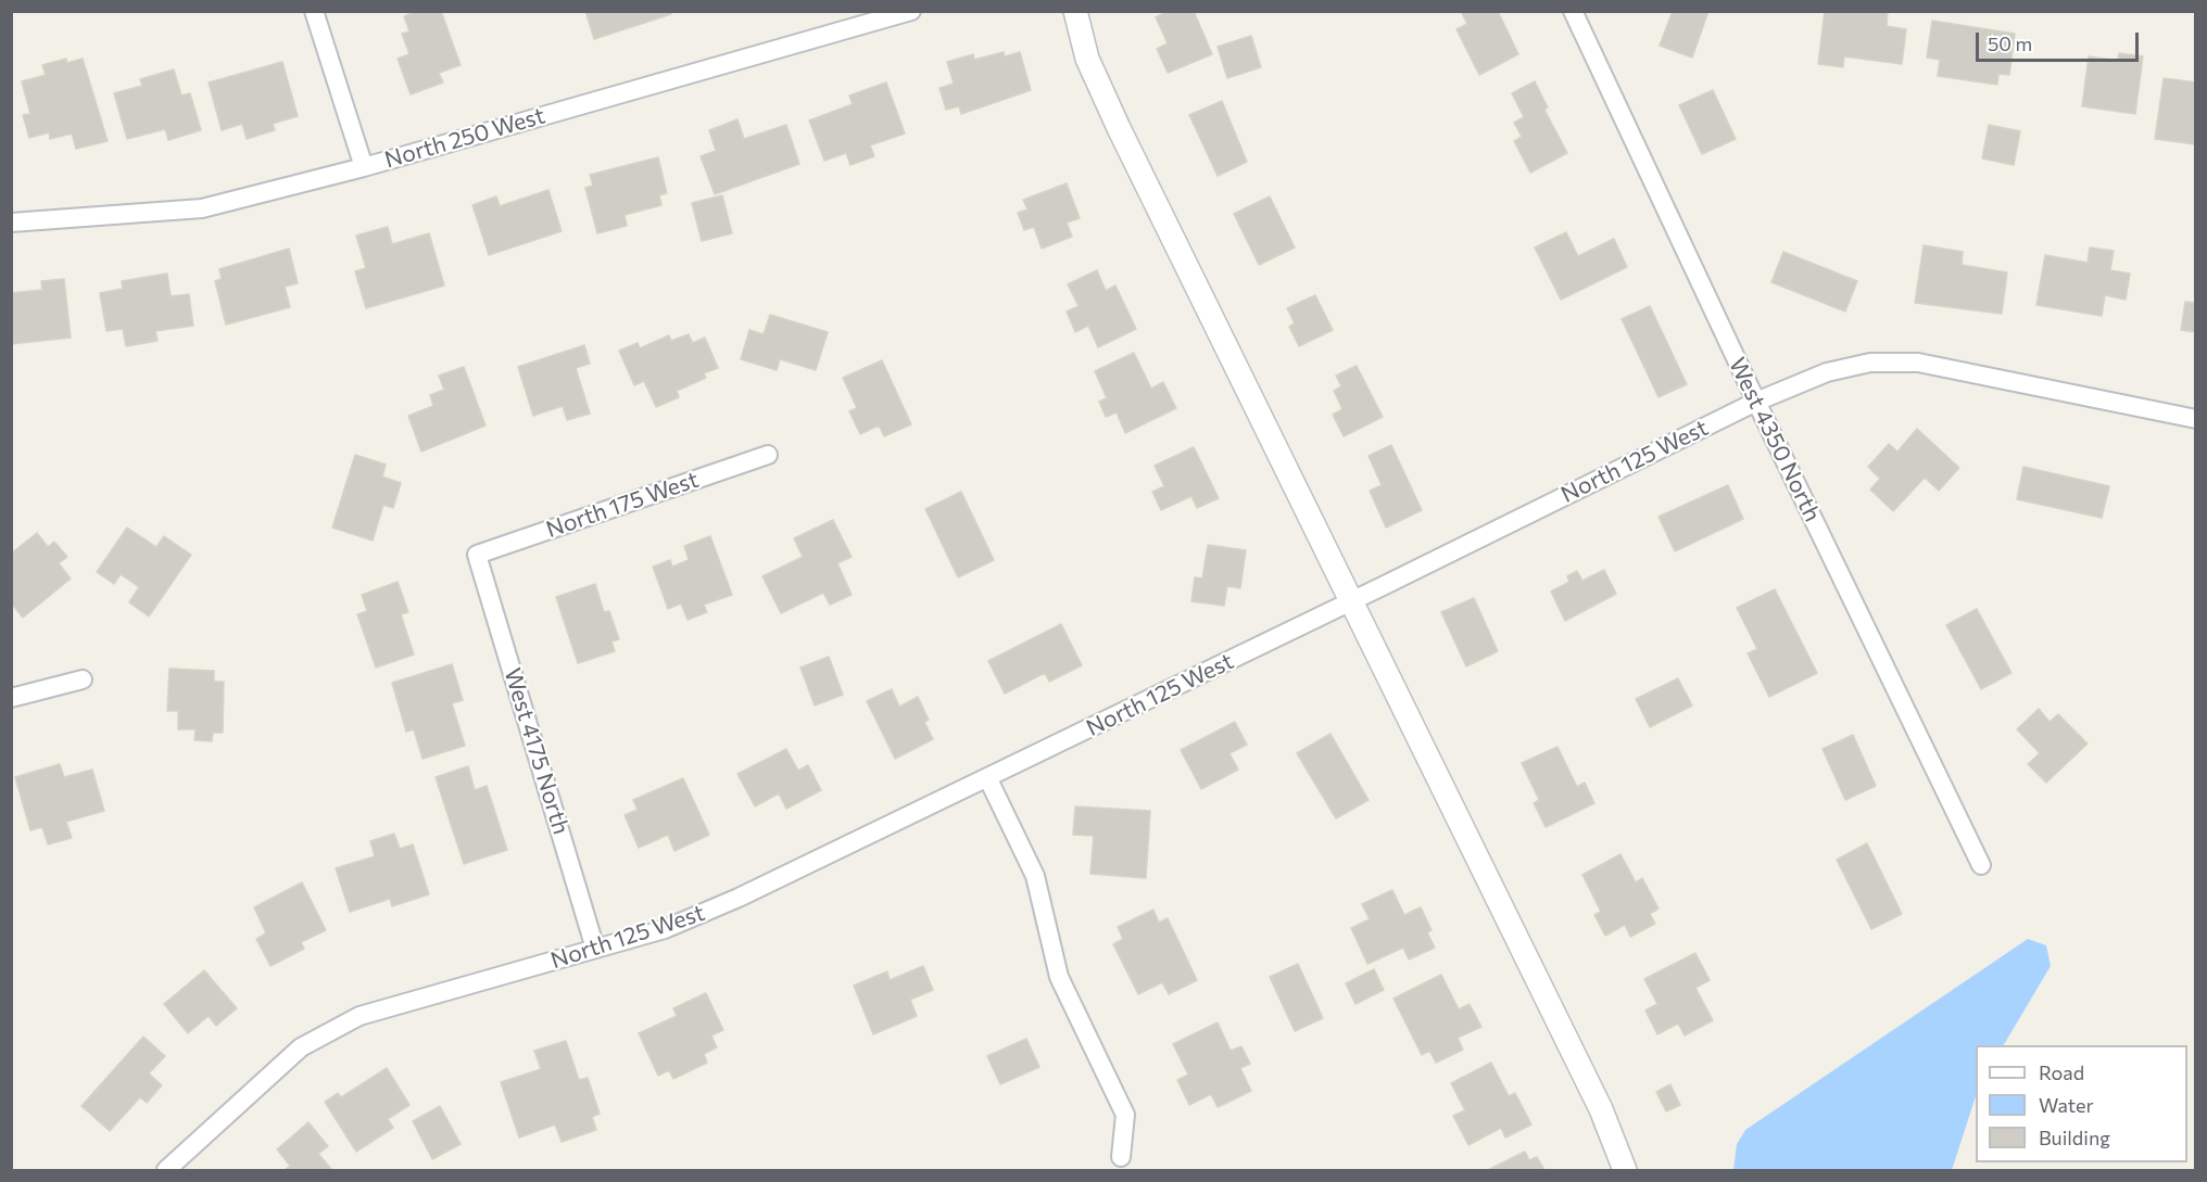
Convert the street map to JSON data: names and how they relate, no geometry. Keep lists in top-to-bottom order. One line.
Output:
{"streets":{"street":["North 250 West","West 4350 North","North 125 West","North 175 West","West 4175 North"]},"crossings":[["West 4350 North","North 125 West"],["North 125 West","West 4175 North"],["North 175 West","West 4175 North"]],"legend":["Road","Water","Building"],"scale_bar":"50 m"}
